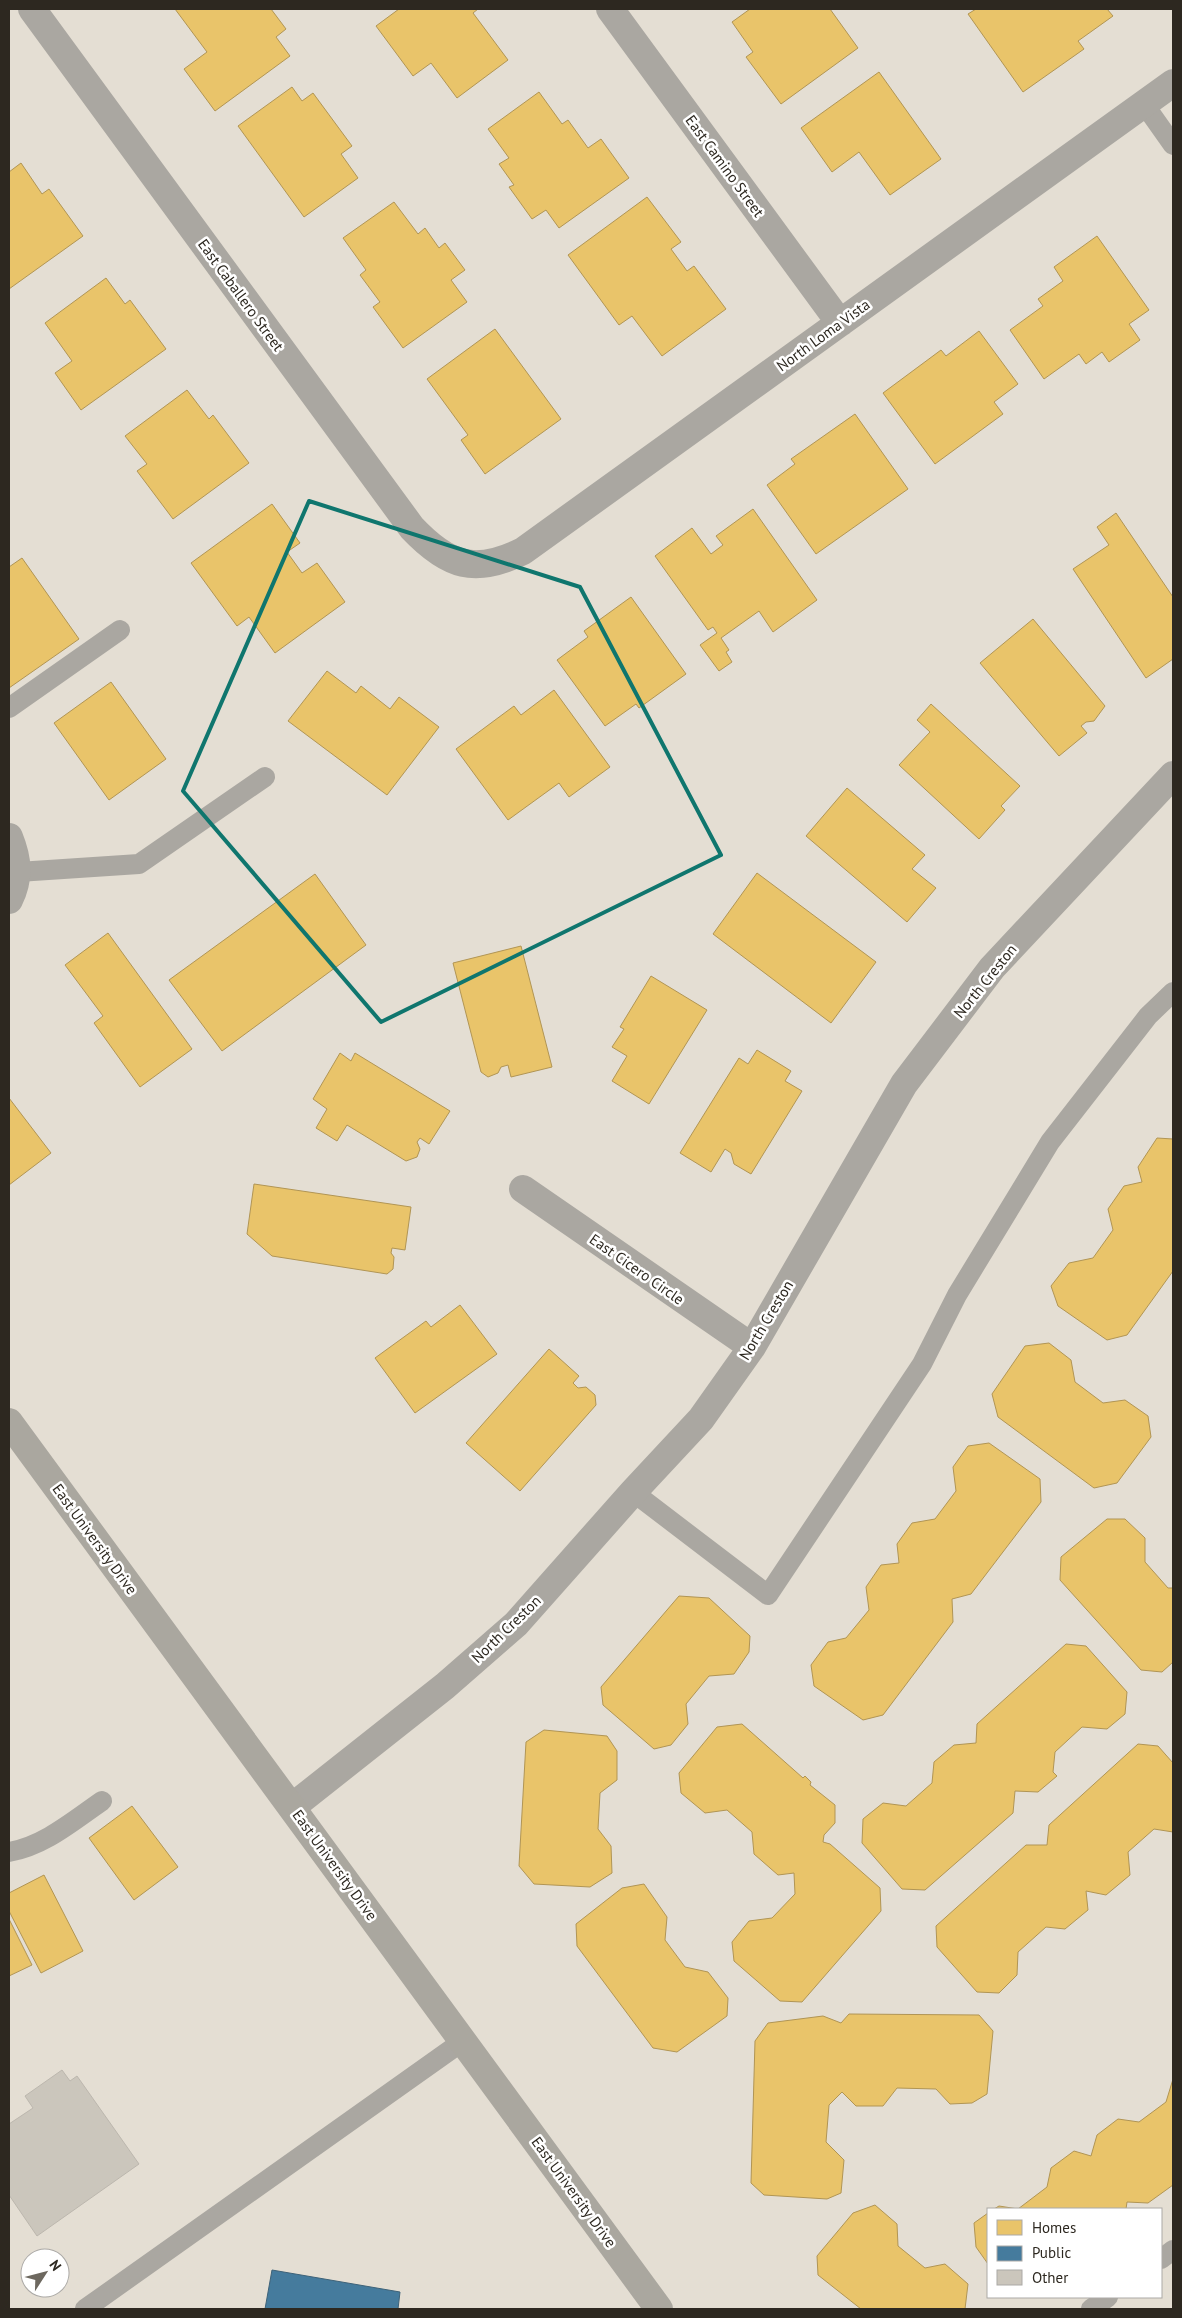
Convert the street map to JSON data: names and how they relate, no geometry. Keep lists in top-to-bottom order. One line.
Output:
{"streets":{"main road":["East University Drive"],"street":["East Camino Street","East Caballero Street","North Loma Vista","North Creston","East Cicero Circle"]},"crossings":[["East Camino Street","North Loma Vista"],["East Caballero Street","North Loma Vista"],["North Creston","East Cicero Circle"],["North Creston","East University Drive"]],"legend":["Homes","Public","Other"],"north":"top right"}
